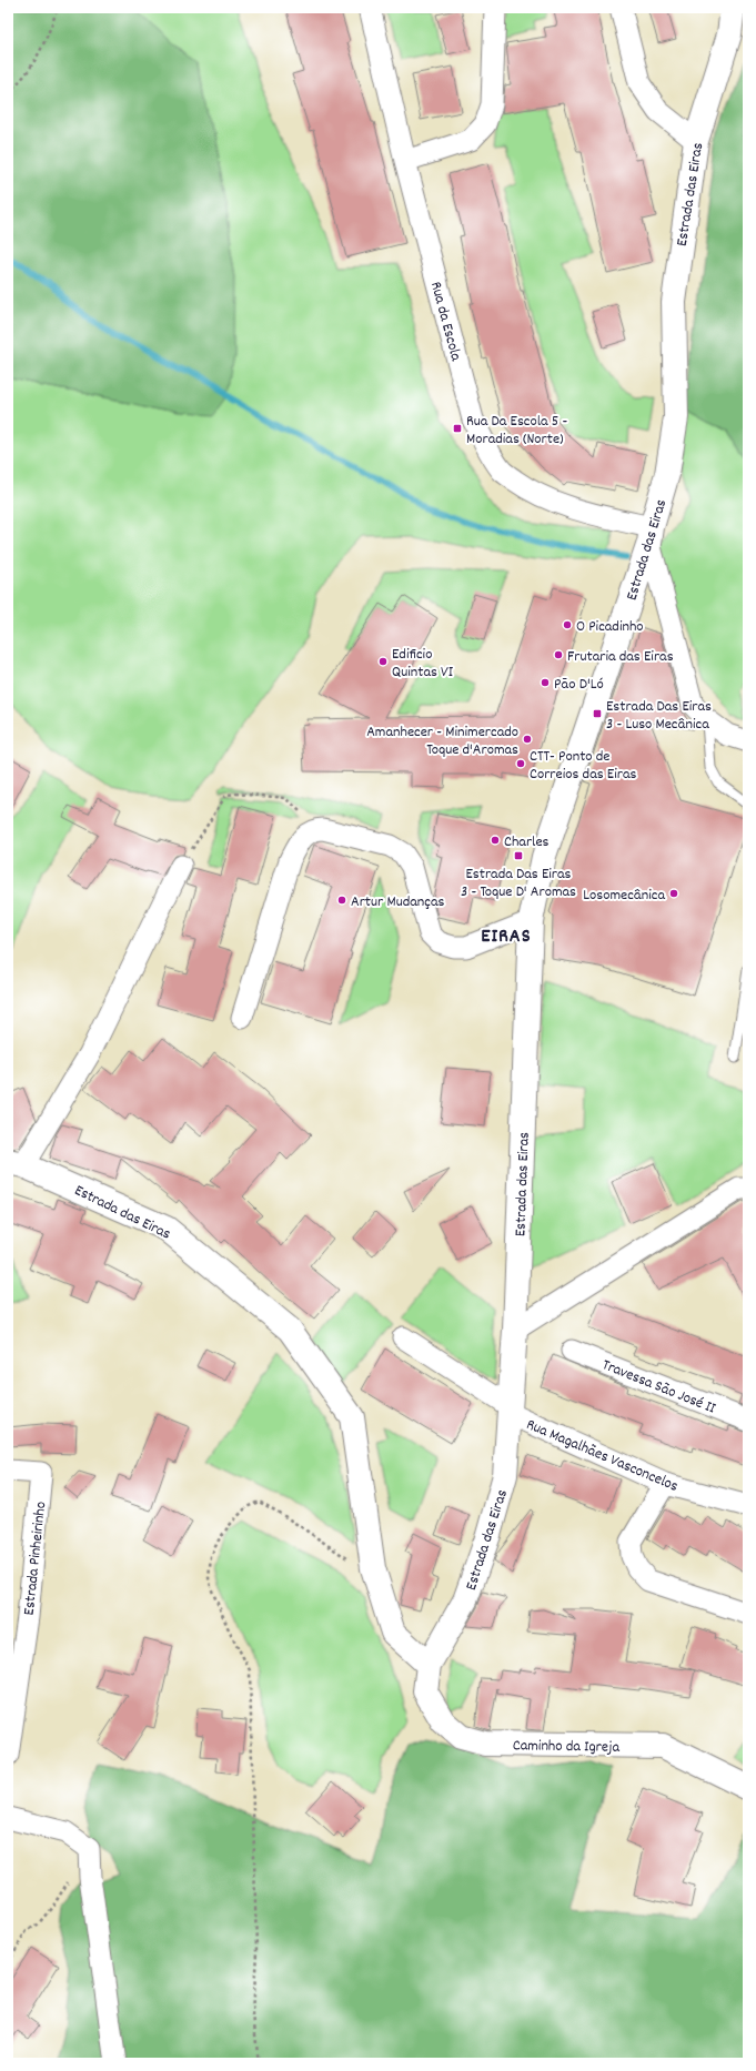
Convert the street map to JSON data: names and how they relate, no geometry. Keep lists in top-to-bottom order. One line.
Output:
{"streets":{"street":["Estrada das Eiras","Rua da Escola","Travessa São José II","Rua Magalhães Vasconcelos","Estrada Pinheirinho","Caminho da Igreja"]},"crossings":[["Estrada das Eiras","Rua da Escola"],["Estrada das Eiras","Rua Magalhães Vasconcelos"],["Estrada das Eiras","Caminho da Igreja"]],"districts":["EIRAS"],"places":{"transit":["Rua Da Escola 5 - Moradias (Norte)","Estrada Das Eiras 3 - Luso Mecânica","Estrada Das Eiras 3 - Toque D' Aromas"],"other":["O Picadinho","Frutaria das Eiras","Edificio Quintas VI","Pão D'Ló","Amanhecer - Minimercado Toque d'Aromas","CTT- Ponto de Correios das Eiras","Charles","Losomecânica","Artur Mudanças"]}}
